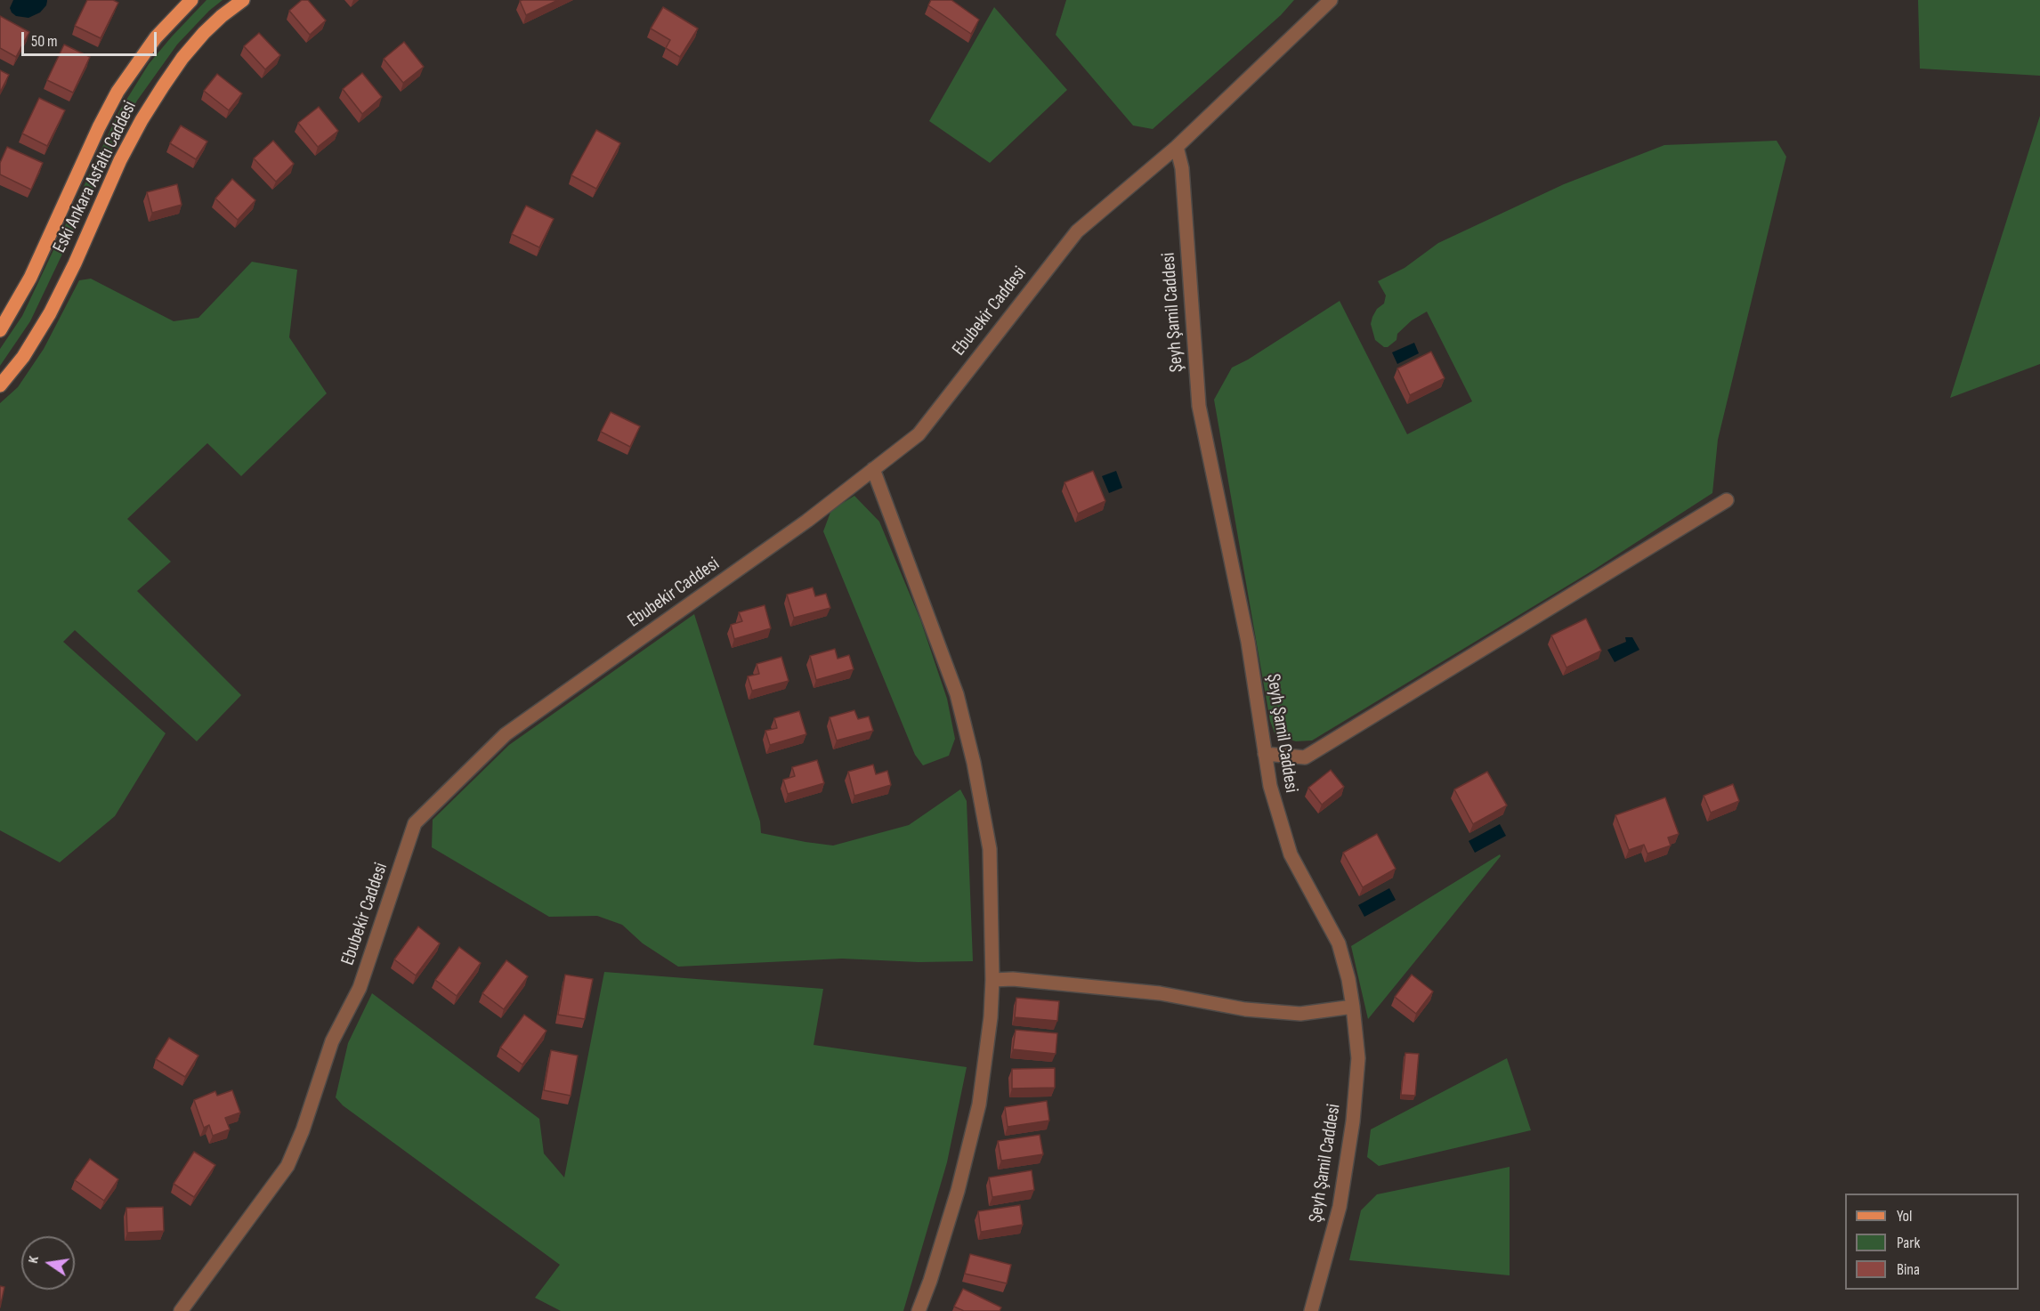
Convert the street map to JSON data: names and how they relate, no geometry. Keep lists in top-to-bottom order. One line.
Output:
{"streets":{"main road":["Eski Ankara Asfaltı Caddesi"],"street":["Ebubekir Caddesi","Şeyh Şamil Caddesi"]},"crossings":[["Ebubekir Caddesi","Şeyh Şamil Caddesi"]],"legend":["Yol","Park","Bina"],"scale_bar":"50 m","north":"left"}
